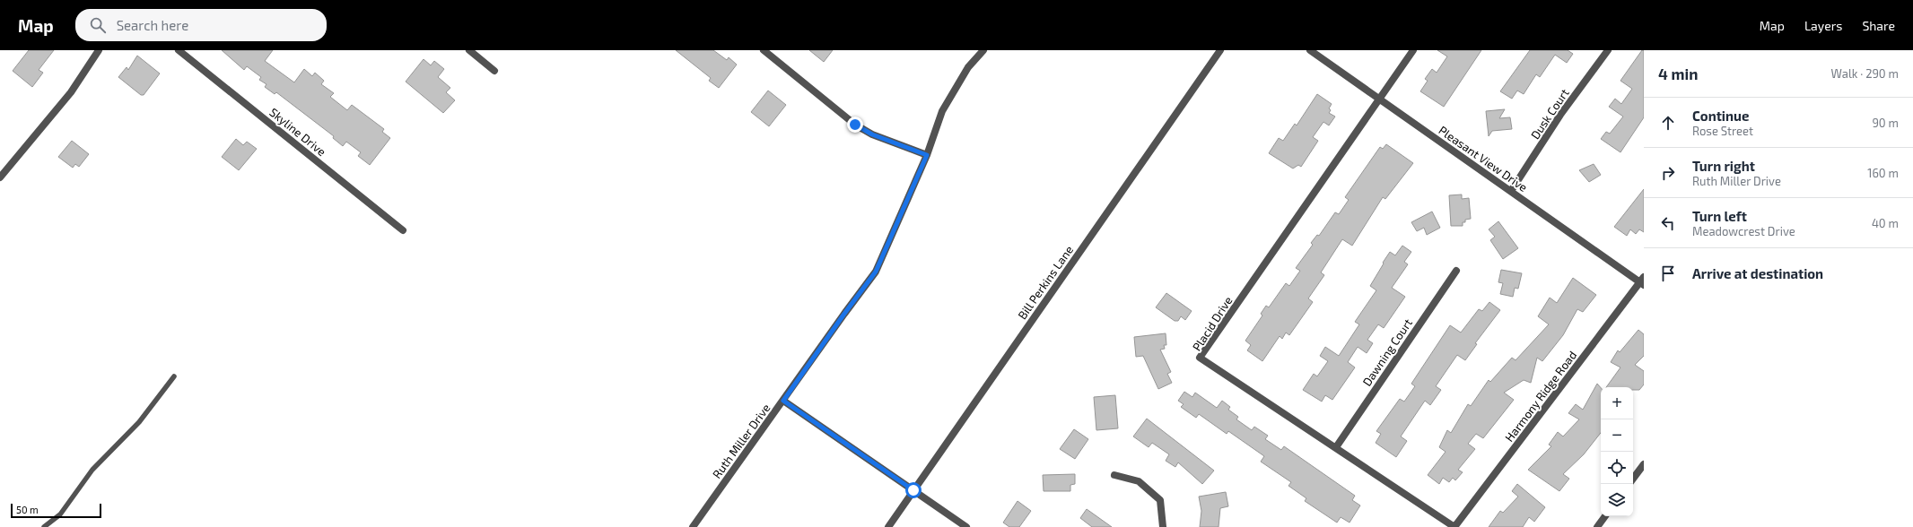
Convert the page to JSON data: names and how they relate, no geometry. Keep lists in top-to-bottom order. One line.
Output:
{"streets":{"street":["Dusk Court","Skyline Drive","Pleasant View Drive","Bill Perkins Lane","Placid Drive","Dawning Court","Harmony Ridge Road","Ruth Miller Drive"]},"crossings":[["Dusk Court","Pleasant View Drive"],["Pleasant View Drive","Placid Drive"],["Pleasant View Drive","Harmony Ridge Road"],["Placid Drive","Dawning Court"],["Placid Drive","Harmony Ridge Road"]],"scale_bar":"50 m","page":{"header":"Map","search":"Search here","nav":["Map","Layers","Share"],"heading":["4 min","Walk · 290 m"],"list":[["Continue","Rose Street","90 m"],["Turn right","Ruth Miller Drive","160 m"],["Turn left","Meadowcrest Drive","40 m"],"Arrive at destination"],"map_buttons":["+","−"],"scale":"50 m"}}
